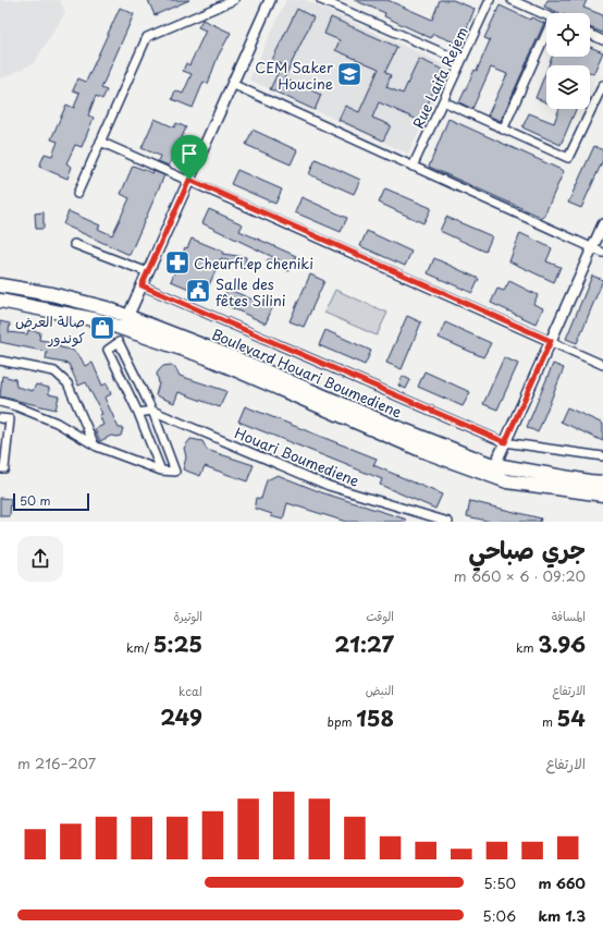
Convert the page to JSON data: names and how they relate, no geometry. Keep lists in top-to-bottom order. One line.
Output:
{"streets":{"highway":["Boulevard Houari Boumediene"],"street":["Rue Laifa Rejem","Houari Boumediene"]},"places":{"school or university":["CEM Saker Houcine"],"pharmacy":["Cheurfi.ep cheniki"],"public building":["Salle des fêtes Silini"],"shop":["صالة العرض كوندور"]},"scale_bar":"50 m","page":{"scale":"50 m","heading":["جري صباحي","09:20 · 6 × 660 m"],"stats":[["المسافة","3.96 km"],["الوقت","21:27"],["الوتيرة","5:25 /km"],["الارتفاع","54 m"],["النبض","158 bpm"],["kcal","249"]],"chart":["الارتفاع","207–216 m"],"list":[{"name":"660 m","note":"5:50"},{"name":"1.3 km","note":"5:06"}]}}
